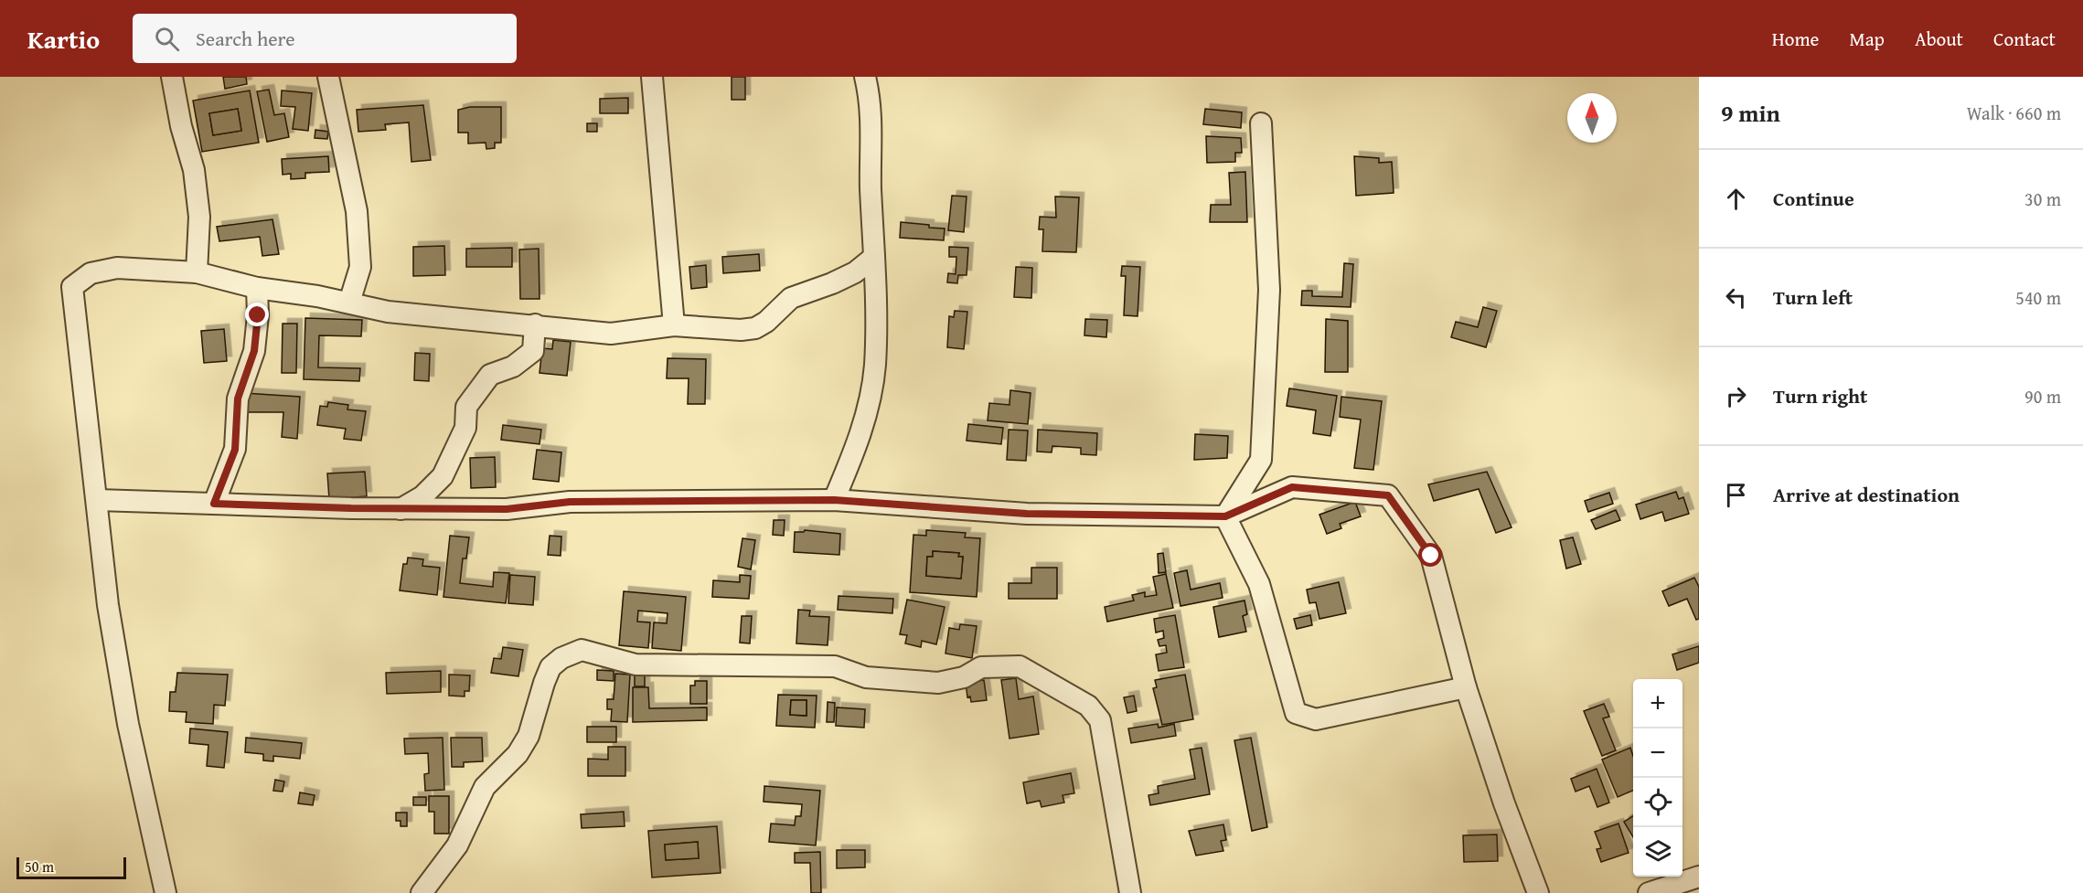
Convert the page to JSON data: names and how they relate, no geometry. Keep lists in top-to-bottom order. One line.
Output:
{"scale_bar":"50 m","north":"top","page":{"header":"Kartio","search":"Search here","nav":["Home","Map","About","Contact"],"heading":["9 min","Walk · 660 m"],"list":[["Continue","30 m"],["Turn left","540 m"],["Turn right","90 m"],"Arrive at destination"],"map_buttons":["+","−"],"scale":"50 m"}}
